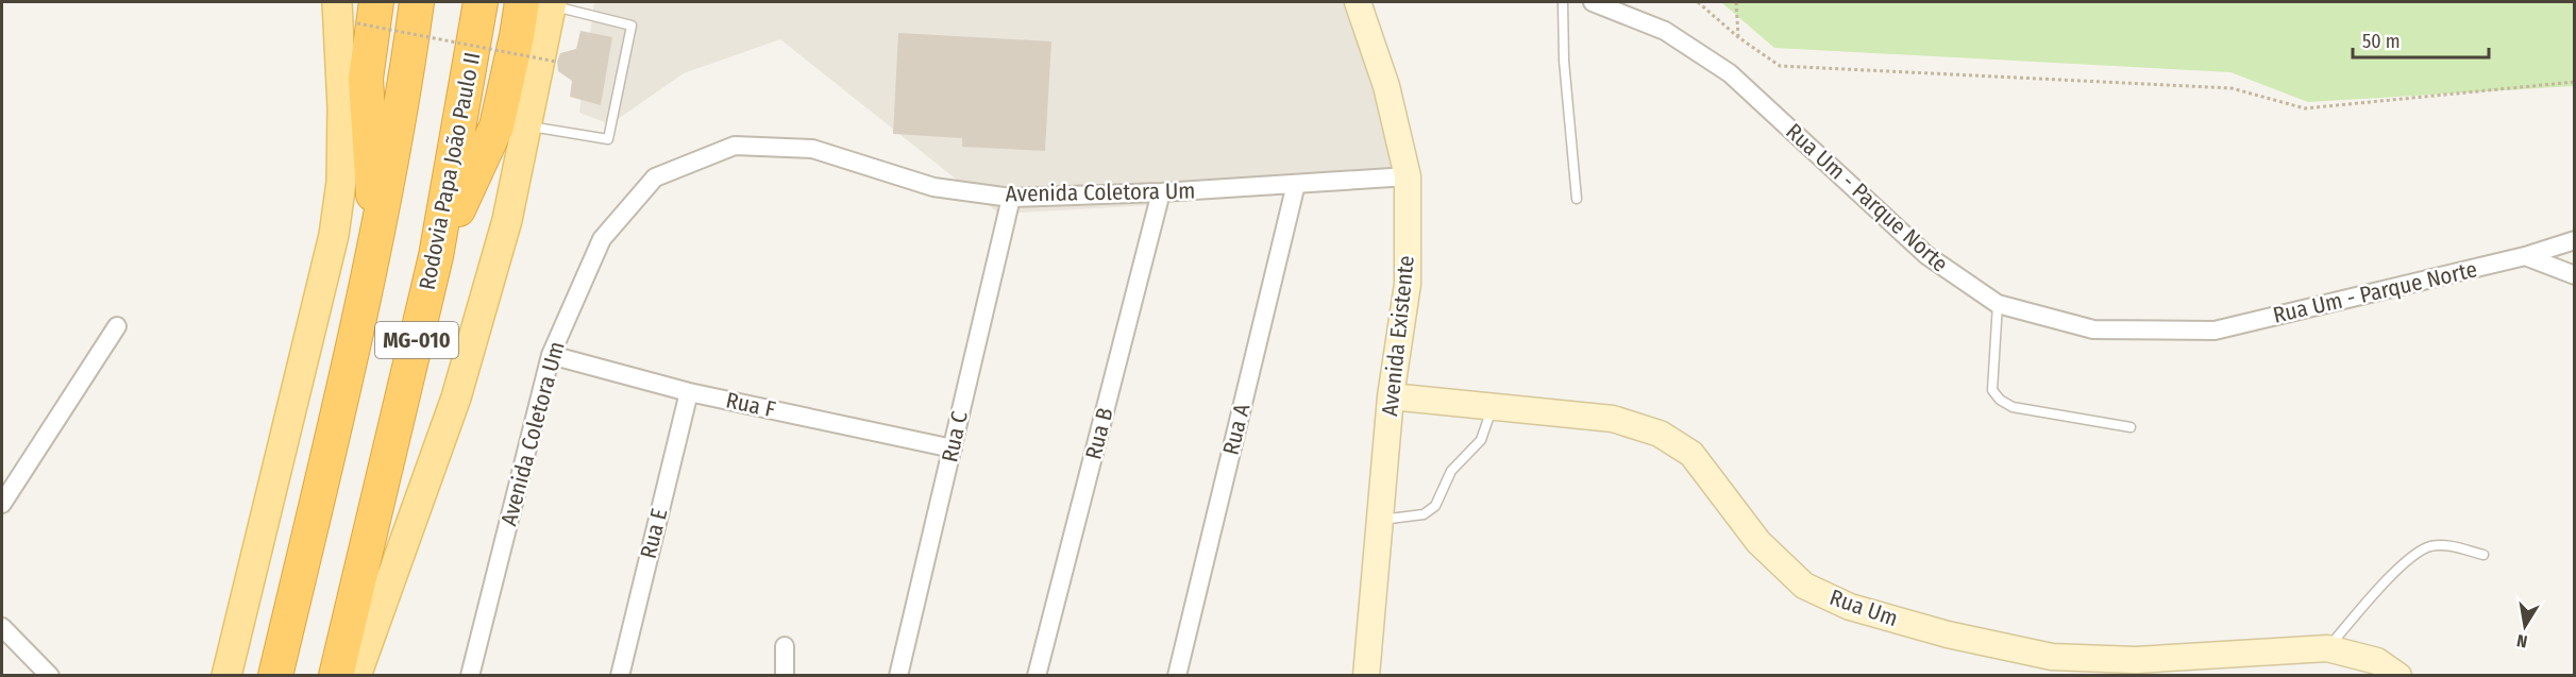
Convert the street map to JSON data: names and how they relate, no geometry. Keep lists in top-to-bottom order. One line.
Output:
{"streets":{"highway":["Rodovia Papa João Paulo II","MG-010"],"street":["Avenida Coletora Um","Rua Um - Parque Norte","Avenida Existente","Rua F","Rua A","Rua B","Rua C","Rua E","Rua Um"]},"crossings":[["Avenida Coletora Um","Avenida Existente"],["Avenida Coletora Um","Rua F"],["Avenida Coletora Um","Rua A"],["Avenida Coletora Um","Rua B"],["Avenida Coletora Um","Rua C"],["Avenida Existente","Rua Um"],["Rua F","Rua C"],["Rua F","Rua E"]],"scale_bar":"50 m","north":"bottom"}
